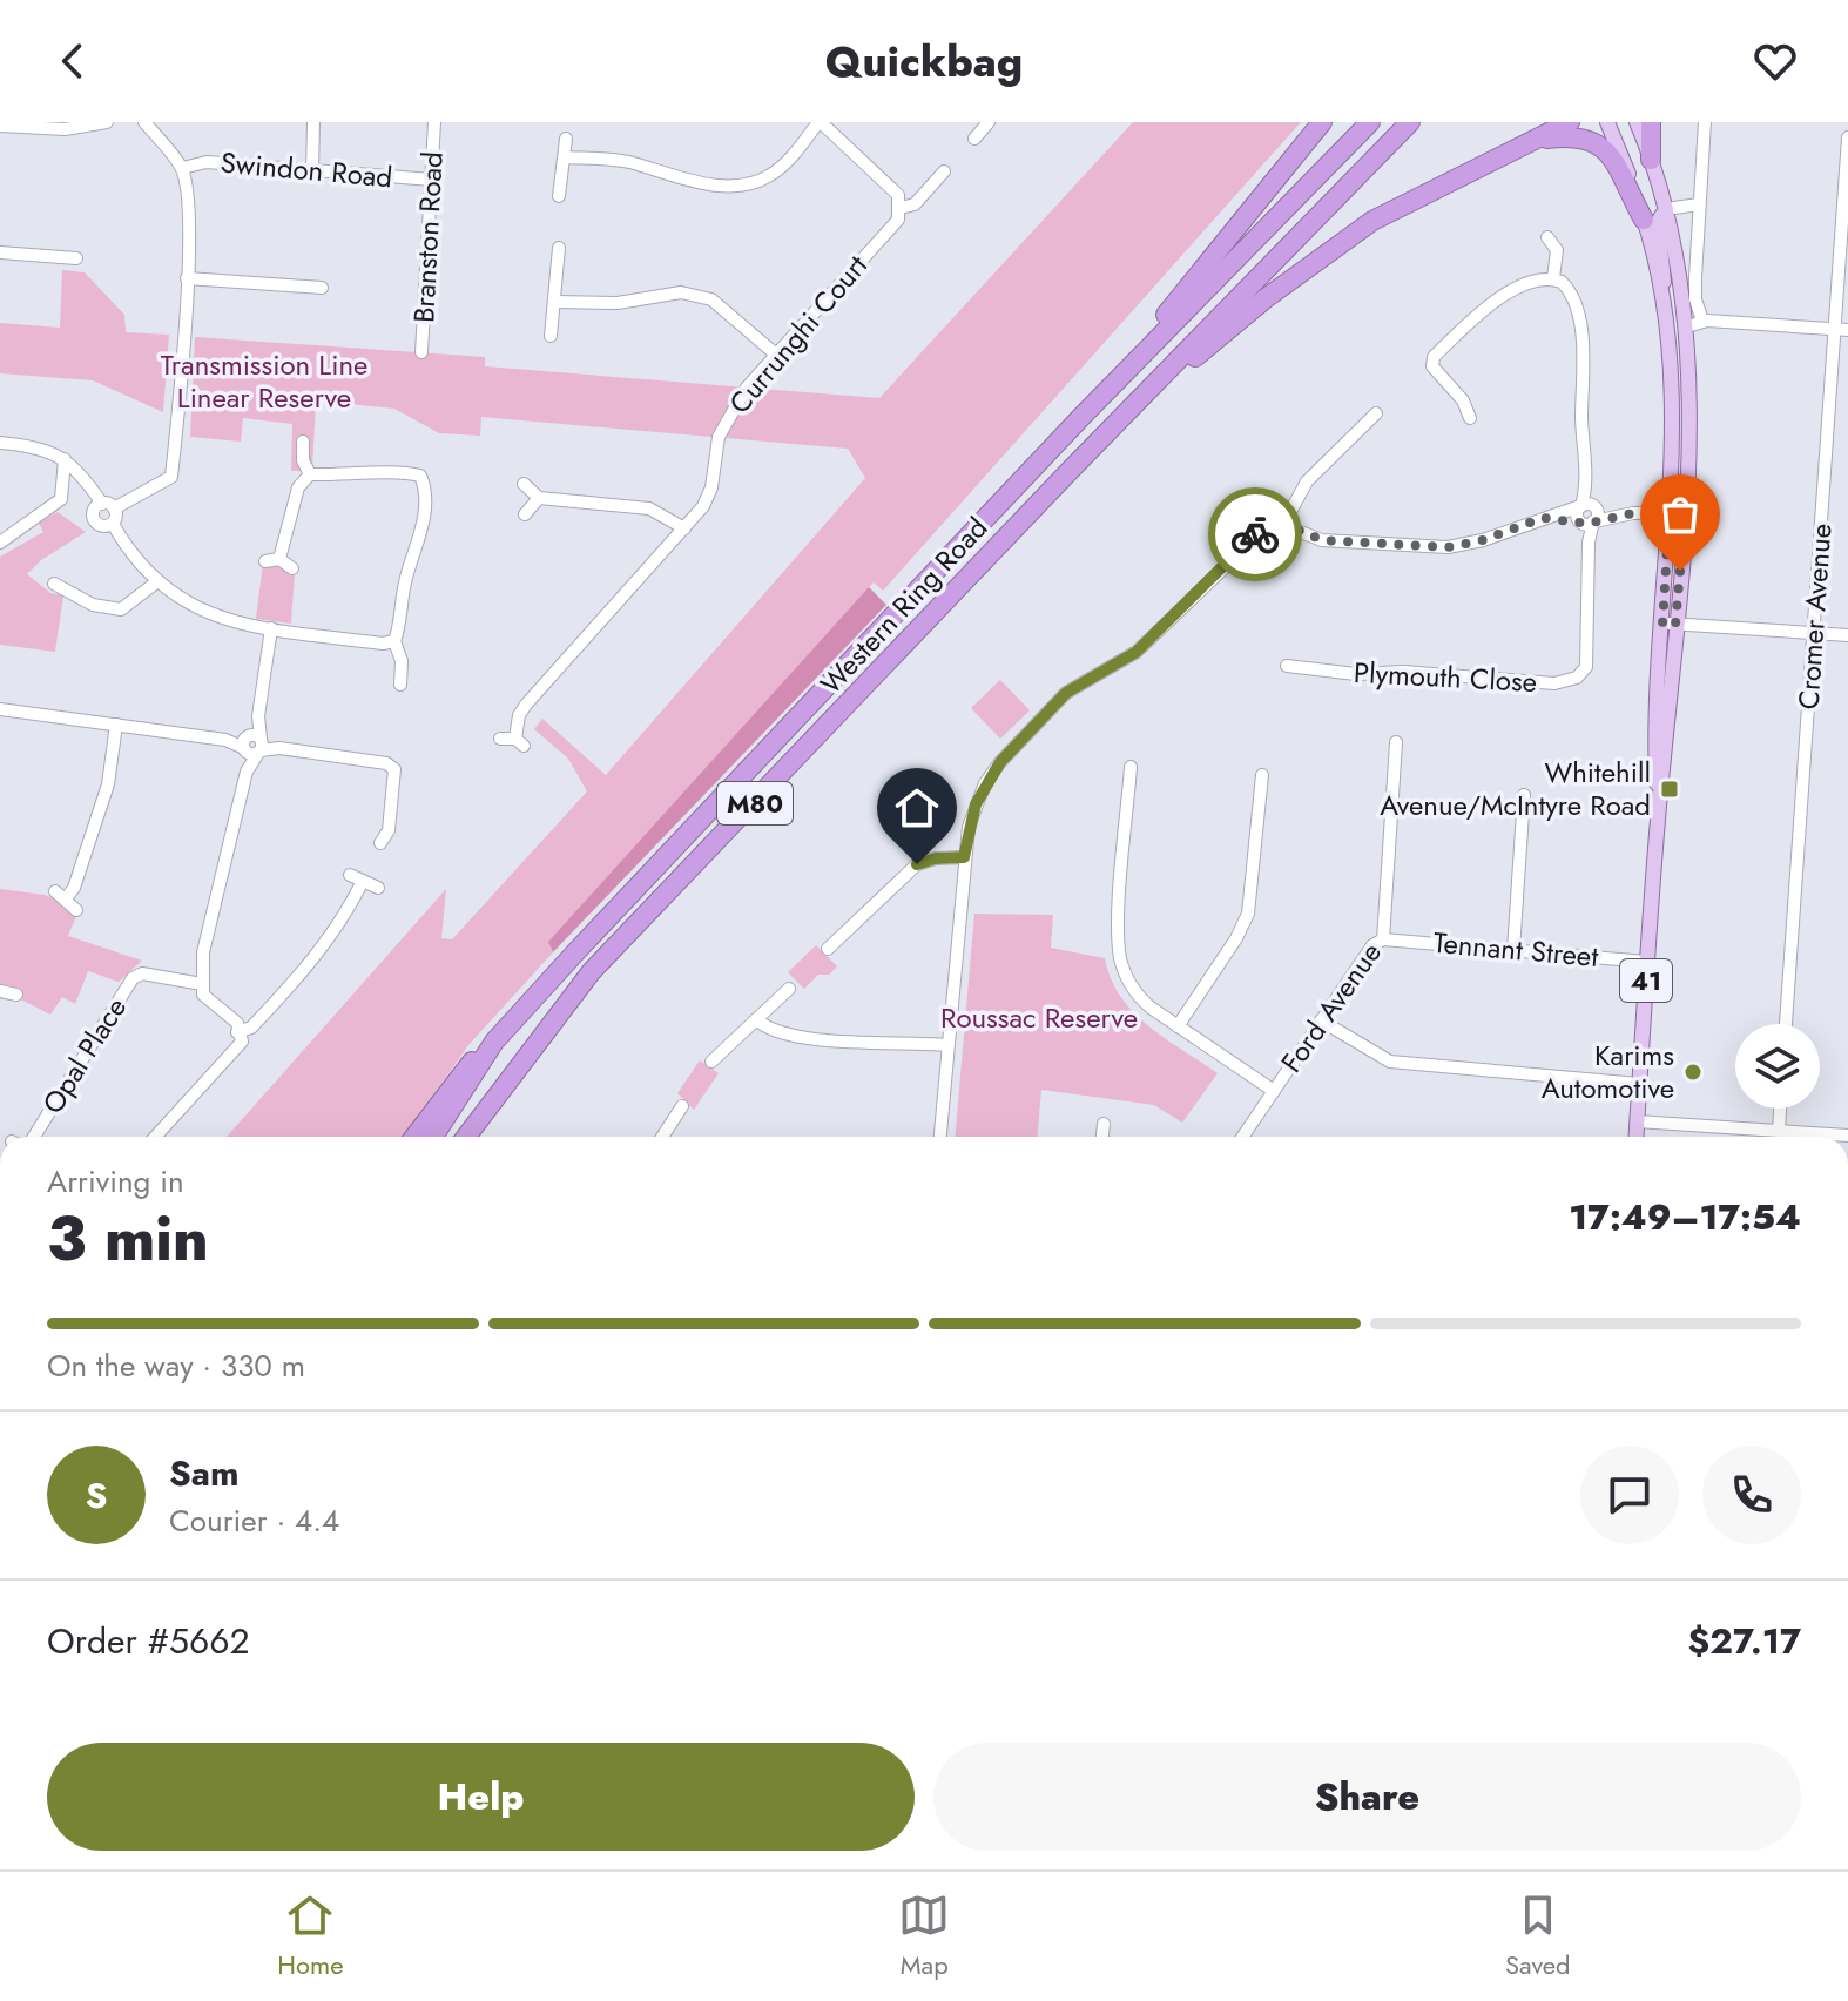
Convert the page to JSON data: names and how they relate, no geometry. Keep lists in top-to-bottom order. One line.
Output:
{"streets":{"highway":["Western Ring Road","M80"],"main road":["41"],"street":["Swindon Road","Branston Road","Currunghi Court","Cromer Avenue","Plymouth Close","Tennant Street","Ford Avenue","Opal Place"]},"crossings":[["Swindon Road","Branston Road"],["Tennant Street","41"],["Tennant Street","Ford Avenue"]],"parks":["Transmission Line Linear Reserve","Roussac Reserve"],"places":{"transit":["Whitehill Avenue/McIntyre Road"],"other":["Karims Automotive"]},"page":{"header":"Quickbag","heading":["3 min","Arriving in","17:49–17:54"],"panel":["Sam","Courier · 4.4","Order #5662","$27.17"],"bar":"On the way · 330 m","round":"S","buttons":["Help","Share"],"tabs":["Home","Map","Saved"]}}
